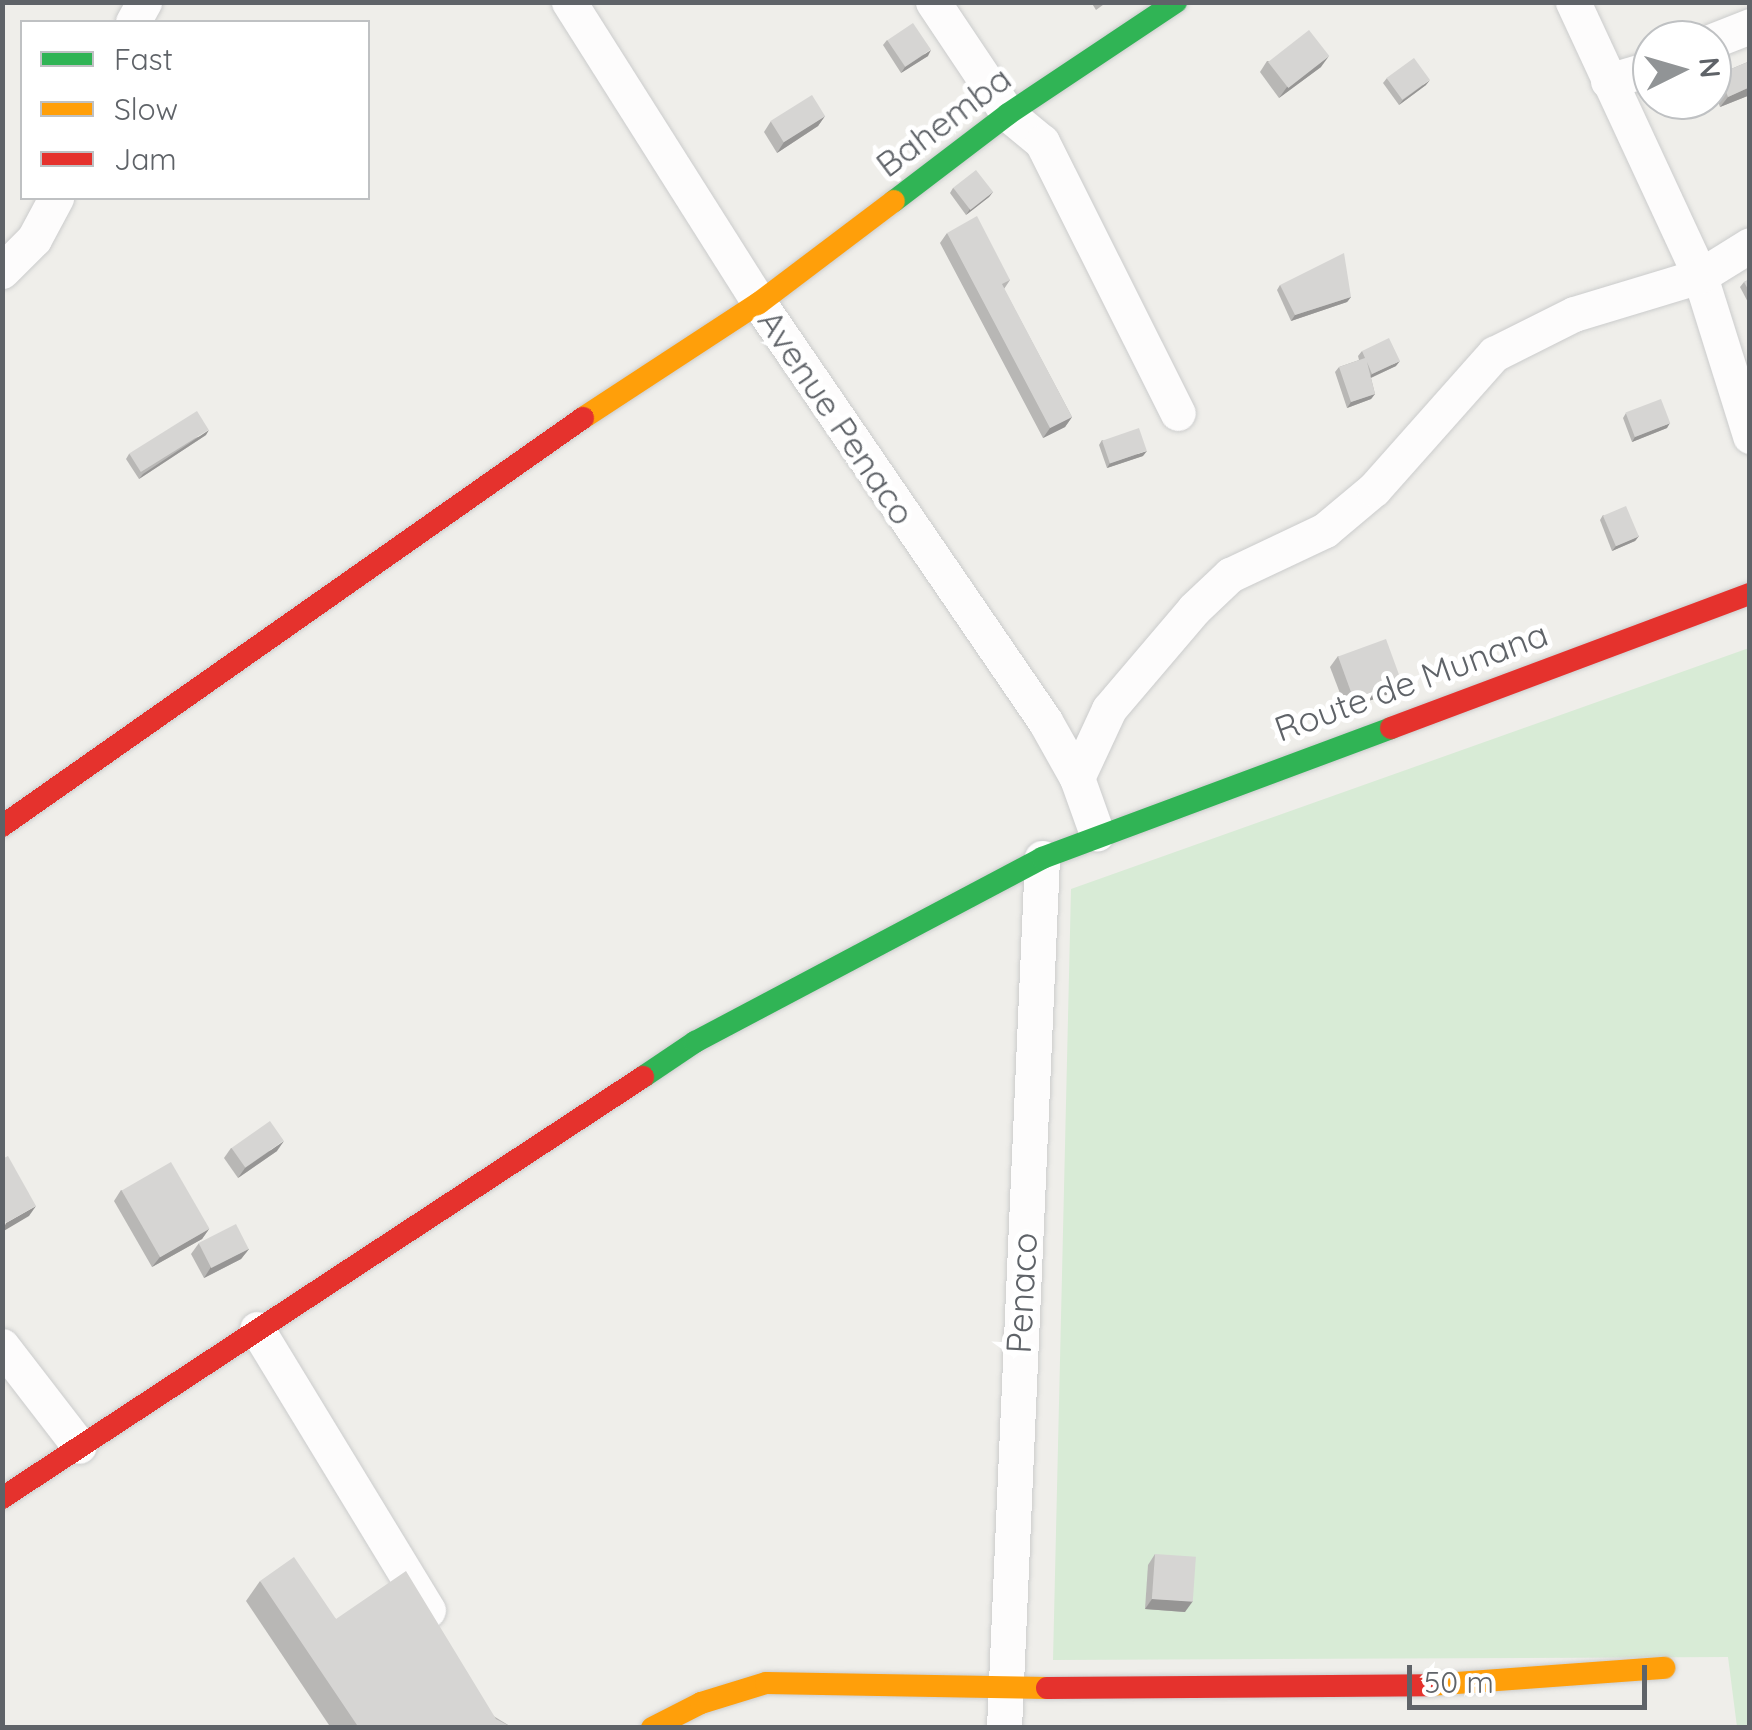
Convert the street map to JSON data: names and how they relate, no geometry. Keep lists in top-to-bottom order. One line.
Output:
{"streets":{"street":["Bahemba","Avenue Penaco","Route de Munana","Penaco"]},"crossings":[["Bahemba","Avenue Penaco"],["Avenue Penaco","Route de Munana"],["Route de Munana","Penaco"]],"legend":["Fast","Slow","Jam"],"scale_bar":"50 m","north":"right"}
